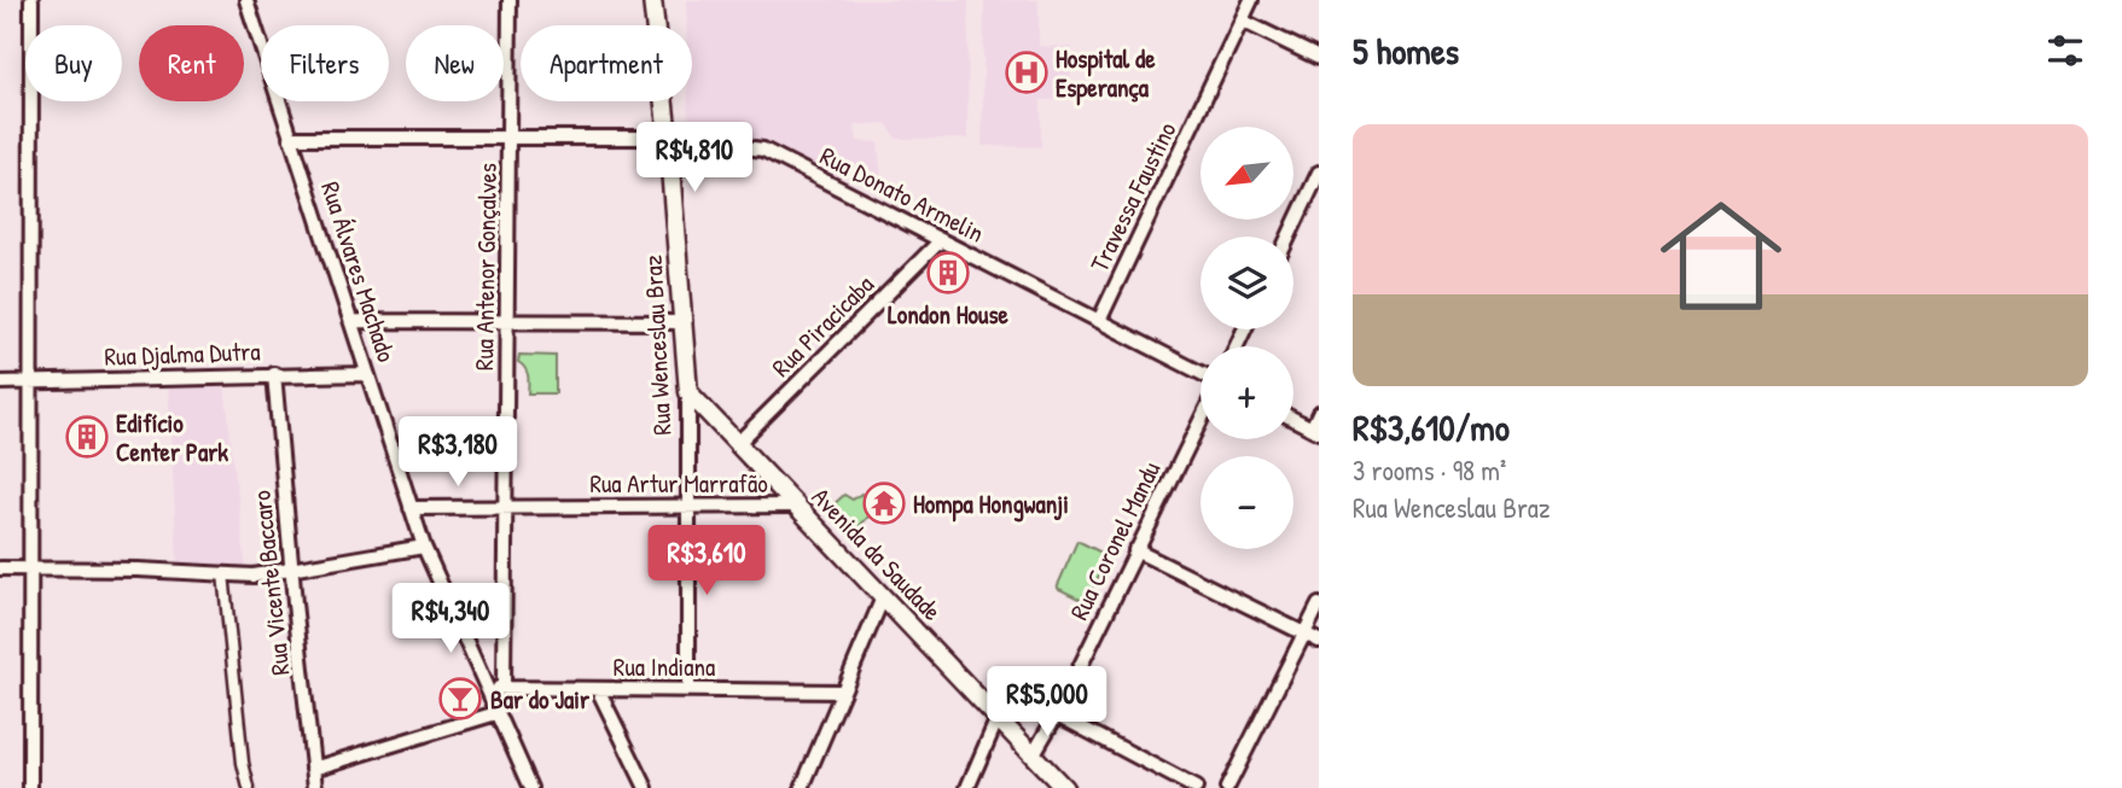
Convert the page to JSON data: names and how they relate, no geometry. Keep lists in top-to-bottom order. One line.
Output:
{"streets":{"street":["Rua Donato Armelin","Travessa Faustino","Rua Antenor Gonçalves","Rua Álvares Machado","Rua Piracicaba","Rua Wenceslau Braz","Rua Djalma Dutra","Rua Artur Marrafão","Rua Coronel Mandu","Avenida da Saudade","Rua Vicente Baccaro","Rua Indiana"]},"crossings":[["Rua Donato Armelin","Travessa Faustino"],["Rua Donato Armelin","Rua Antenor Gonçalves"],["Rua Donato Armelin","Rua Álvares Machado"],["Rua Donato Armelin","Rua Piracicaba"],["Rua Donato Armelin","Rua Wenceslau Braz"],["Rua Antenor Gonçalves","Rua Artur Marrafão"],["Rua Antenor Gonçalves","Rua Indiana"],["Rua Álvares Machado","Rua Djalma Dutra"],["Rua Álvares Machado","Rua Artur Marrafão"],["Rua Álvares Machado","Rua Indiana"],["Rua Piracicaba","Avenida da Saudade"],["Rua Wenceslau Braz","Rua Artur Marrafão"],["Rua Wenceslau Braz","Avenida da Saudade"],["Rua Wenceslau Braz","Rua Indiana"],["Rua Djalma Dutra","Rua Vicente Baccaro"],["Rua Artur Marrafão","Avenida da Saudade"],["Rua Coronel Mandu","Avenida da Saudade"]],"places":{"hospital":["Hospital de Esperança"],"building":["London House","Edifício Center Park"],"temple":["Hompa Hongwanji"],"bar":["Bar do Jair"]},"north":"bottom left","page":{"heading":"5 homes","chip":["Buy","Rent","Filters","New","Apartment"],"list":[{"name":"R$3,610/mo","note":"3 rooms · 98 m² · Rua Wenceslau Braz"}],"price":["R$4,810","R$3,180","R$3,610","R$4,340","R$5,000"],"map_buttons":["+","−"]}}
